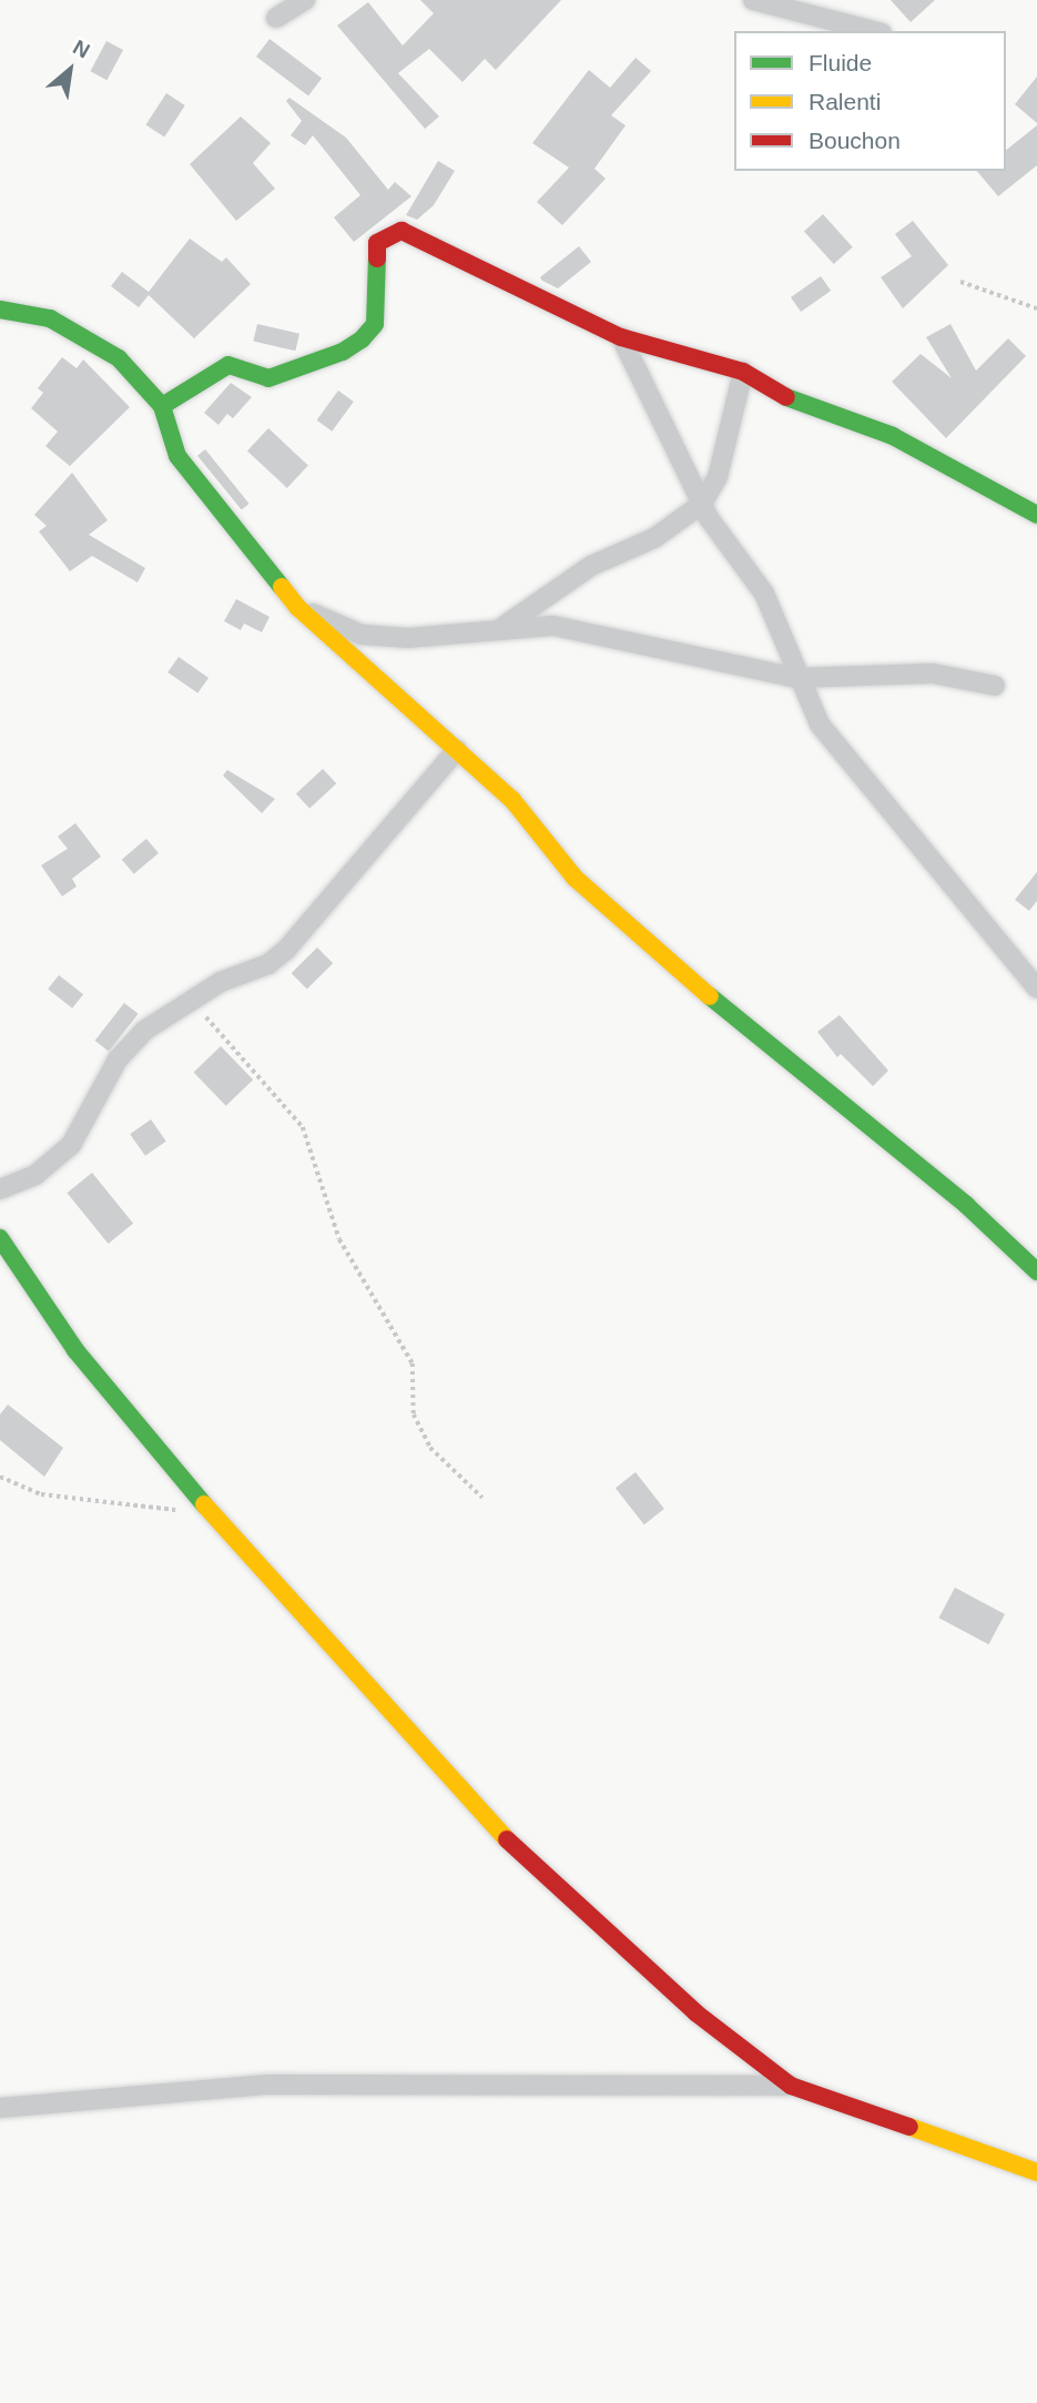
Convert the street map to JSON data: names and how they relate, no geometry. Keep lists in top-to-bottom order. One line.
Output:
{"legend":["Fluide","Ralenti","Bouchon"],"north":"top right"}
